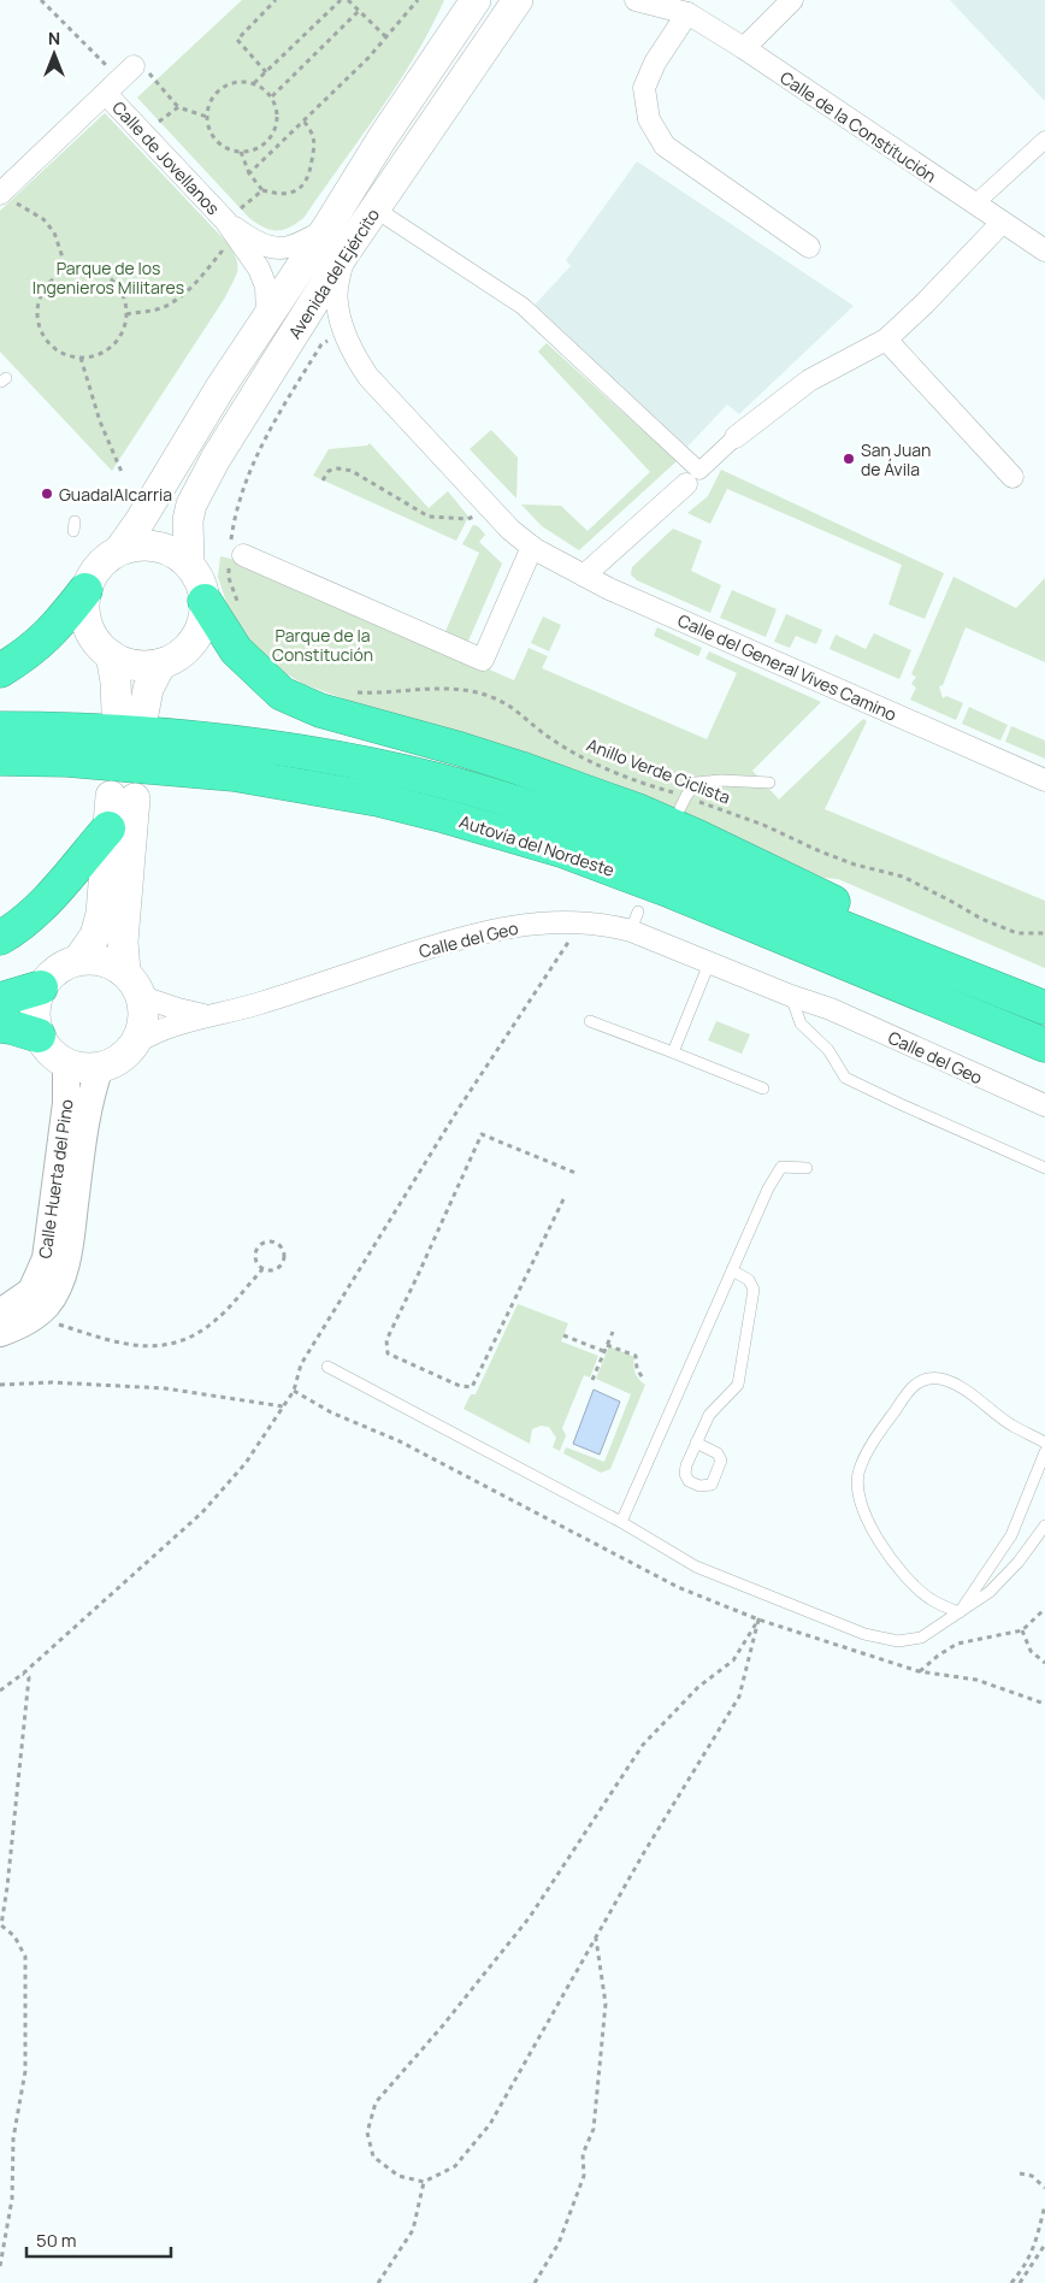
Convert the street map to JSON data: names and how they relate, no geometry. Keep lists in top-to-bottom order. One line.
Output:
{"streets":{"highway":["Autovía del Nordeste"],"main road":["Avenida del Ejército"],"street":["Calle de la Constitución","Calle de Jovellanos","Calle del General Vives Camino","Calle del Geo","Calle Huerta del Pino"],"path":["Anillo Verde Ciclista"]},"crossings":[["Calle de Jovellanos","Avenida del Ejército"],["Avenida del Ejército","Calle del General Vives Camino"],["Calle del Geo","Calle Huerta del Pino"]],"parks":["Parque de los Ingenieros Militares","Parque de la Constitución"],"places":["San Juan de Ávila","GuadalAlcarria"],"scale_bar":"50 m","north":"top"}
